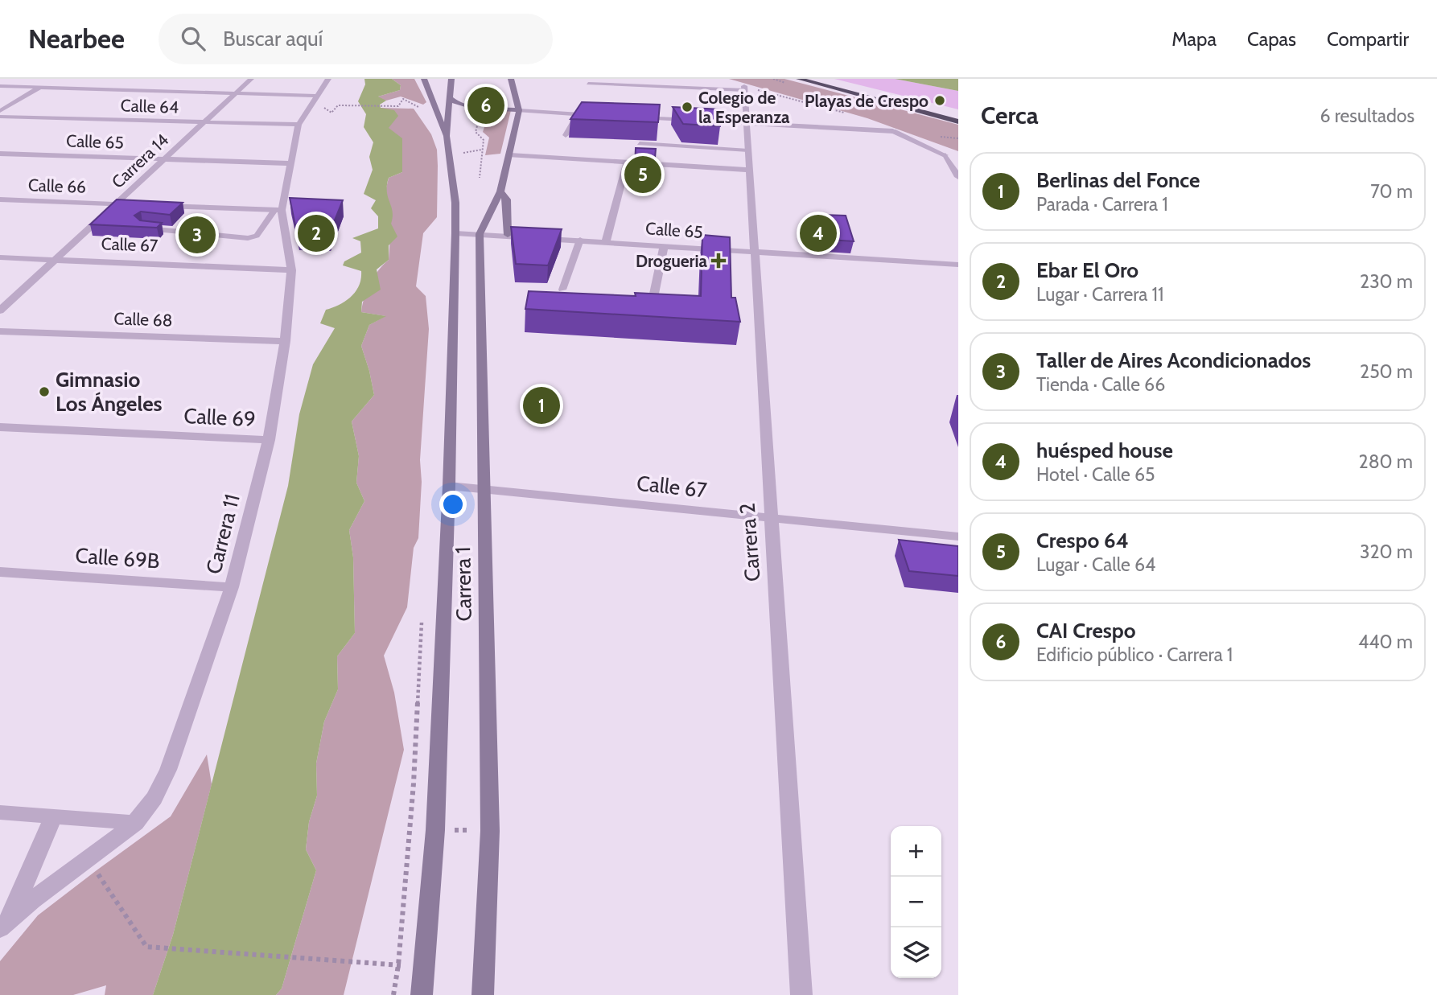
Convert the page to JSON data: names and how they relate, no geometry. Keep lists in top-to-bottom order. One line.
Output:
{"streets":{"main road":["Carrera 1"],"street":["Calle 64","Calle 65","Carrera 14","Calle 66","Calle 67","Calle 68","Calle 69","Carrera 11","Carrera 2","Calle 69B"]},"crossings":[["Calle 64","Carrera 14"],["Calle 64","Carrera 11"],["Calle 65","Carrera 14"],["Calle 65","Carrera 11"],["Calle 65","Carrera 2"],["Calle 65","Carrera 1"],["Carrera 14","Calle 66"],["Carrera 14","Calle 67"],["Calle 67","Carrera 11"],["Calle 67","Carrera 2"],["Calle 67","Carrera 1"],["Calle 68","Carrera 11"],["Calle 69","Carrera 11"],["Carrera 11","Calle 69B"]],"places":{"other":["Playas de Crespo","Colegio de la Esperanza","Gimnasio Los Ángeles"],"health":["Drogueria"]},"page":{"header":"Nearbee","search":"Buscar aquí","nav":["Mapa","Capas","Compartir"],"heading":["Cerca","6 resultados"],"pins":["6","5","2","4","3","1"],"list":[{"mark":"1","name":"Berlinas del Fonce","note":"Parada · Carrera 1","value":"70 m"},{"mark":"2","name":"Ebar El Oro","note":"Lugar · Carrera 11","value":"230 m"},{"mark":"3","name":"Taller de Aires Acondicionados","note":"Tienda · Calle 66","value":"250 m"},{"mark":"4","name":"huésped house","note":"Hotel · Calle 65","value":"280 m"},{"mark":"5","name":"Crespo 64","note":"Lugar · Calle 64","value":"320 m"},{"mark":"6","name":"CAI Crespo","note":"Edificio público · Carrera 1","value":"440 m"}],"map_buttons":["+","−"]}}
